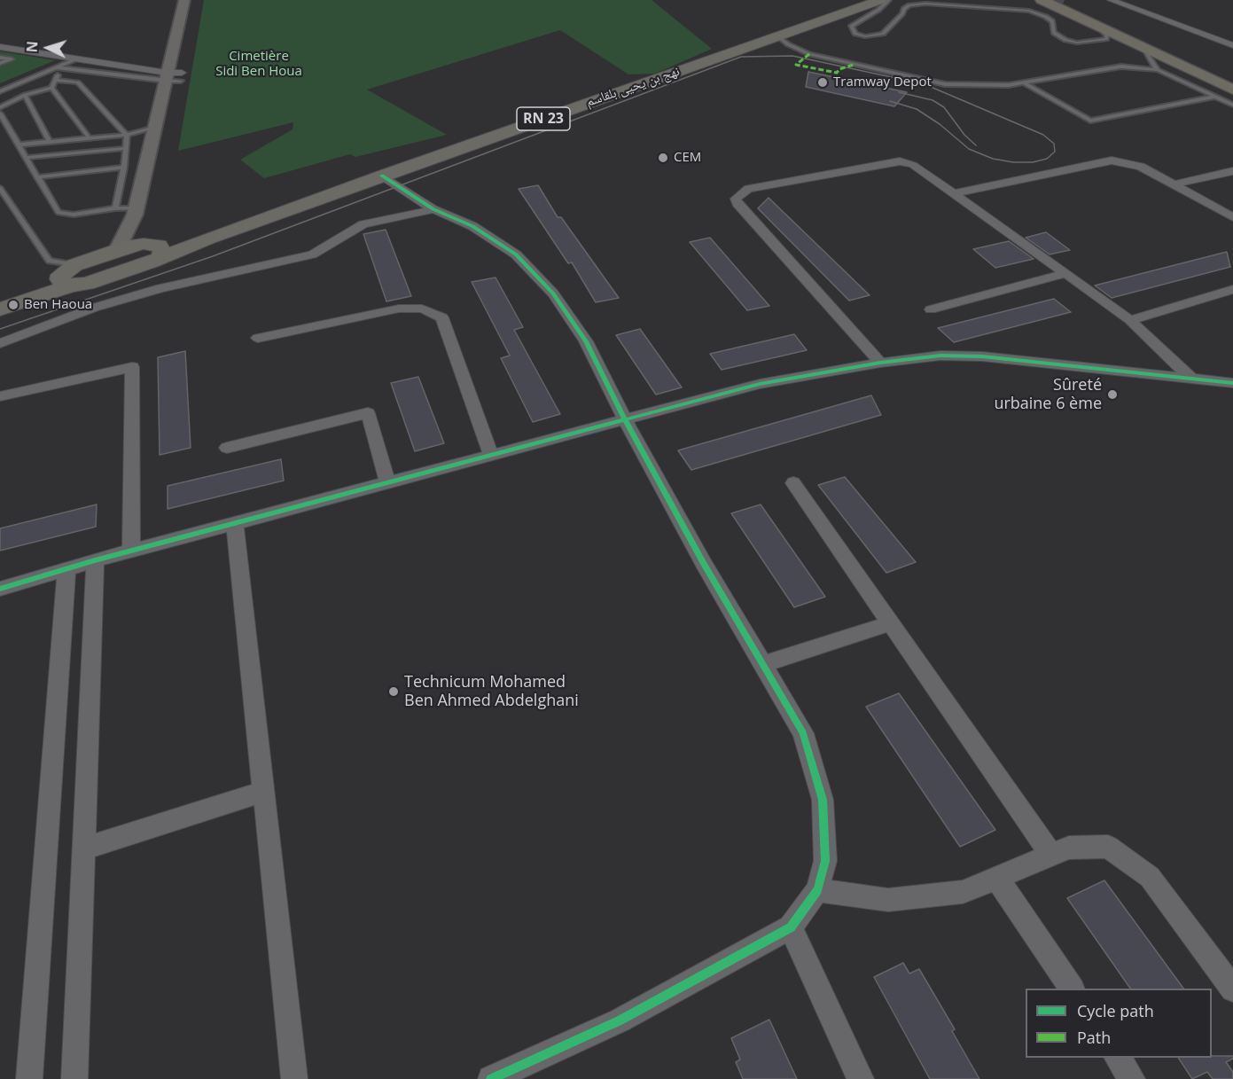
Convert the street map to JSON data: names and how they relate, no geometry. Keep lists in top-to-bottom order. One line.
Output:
{"streets":{"main road":["نهج بن يحيى بلقاسم","RN 23"]},"parks":["Cimetière Sidi Ben Houa"],"places":["Tramway Depot","CEM","Ben Haoua","Sûreté urbaine 6 ème","Technicum Mohamed Ben Ahmed Abdelghani"],"legend":["Cycle path","Path"],"north":"left"}
